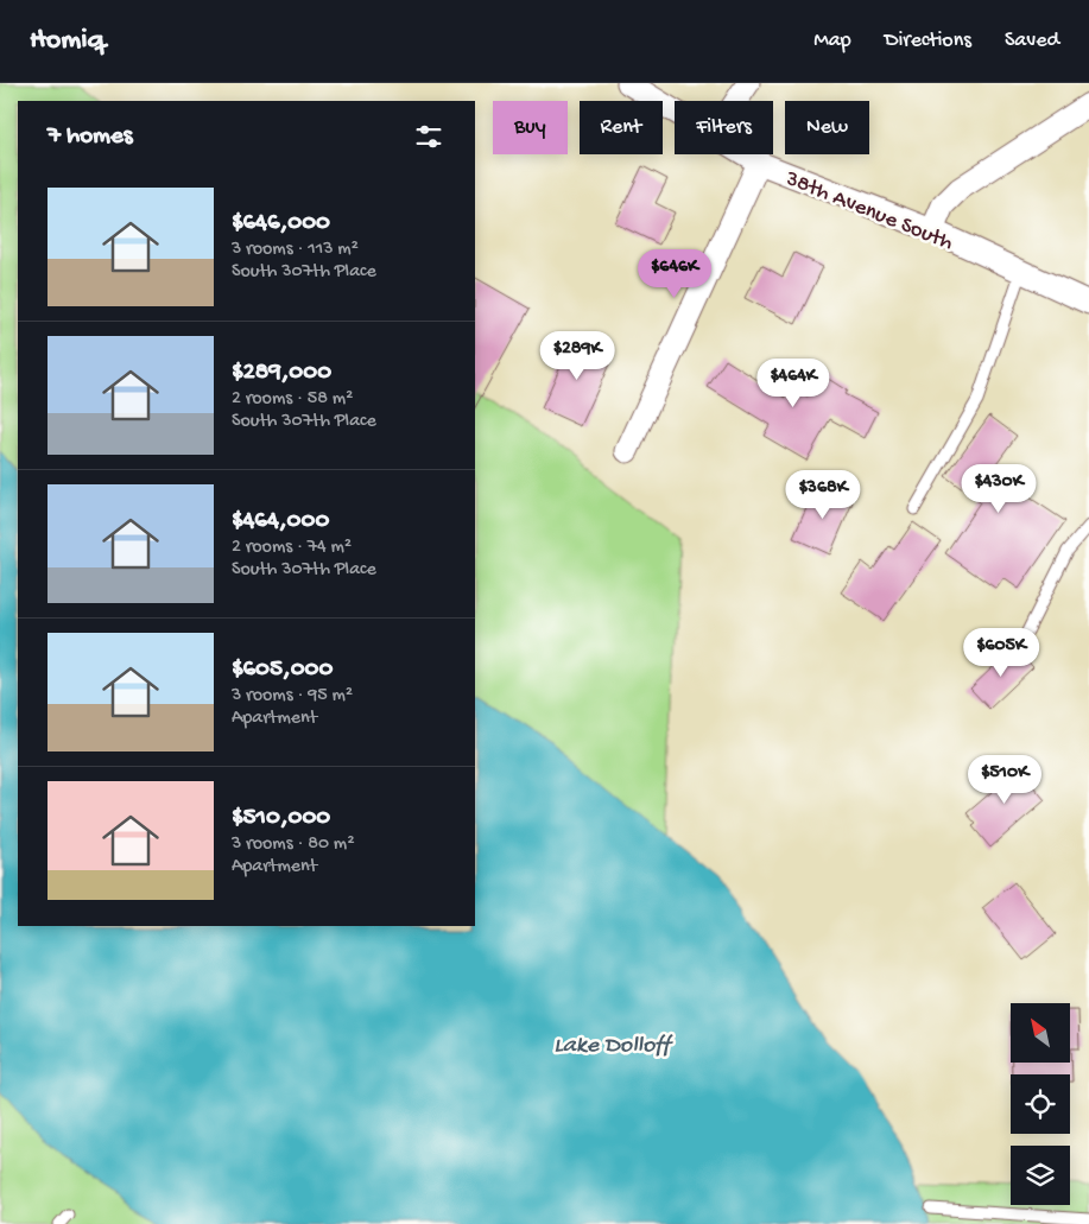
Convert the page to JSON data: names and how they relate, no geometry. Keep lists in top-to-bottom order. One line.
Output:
{"streets":{"street":["38th Avenue South"]},"water":["Lake Dolloff"],"north":"top left","page":{"header":"Homiq","nav":["Map","Directions","Saved"],"chip":["Buy","Rent","Filters","New"],"heading":"7 homes","list":[{"name":"$646,000","note":"3 rooms · 113 m² · South 307th Place"},{"name":"$289,000","note":"2 rooms · 58 m² · South 307th Place"},{"name":"$464,000","note":"2 rooms · 74 m² · South 307th Place"},{"name":"$605,000","note":"3 rooms · 95 m² · Apartment"},{"name":"$510,000","note":"3 rooms · 80 m² · Apartment"}],"price":["$646K","$289K","$464K","$430K","$368K","$605K","$510K"]}}
